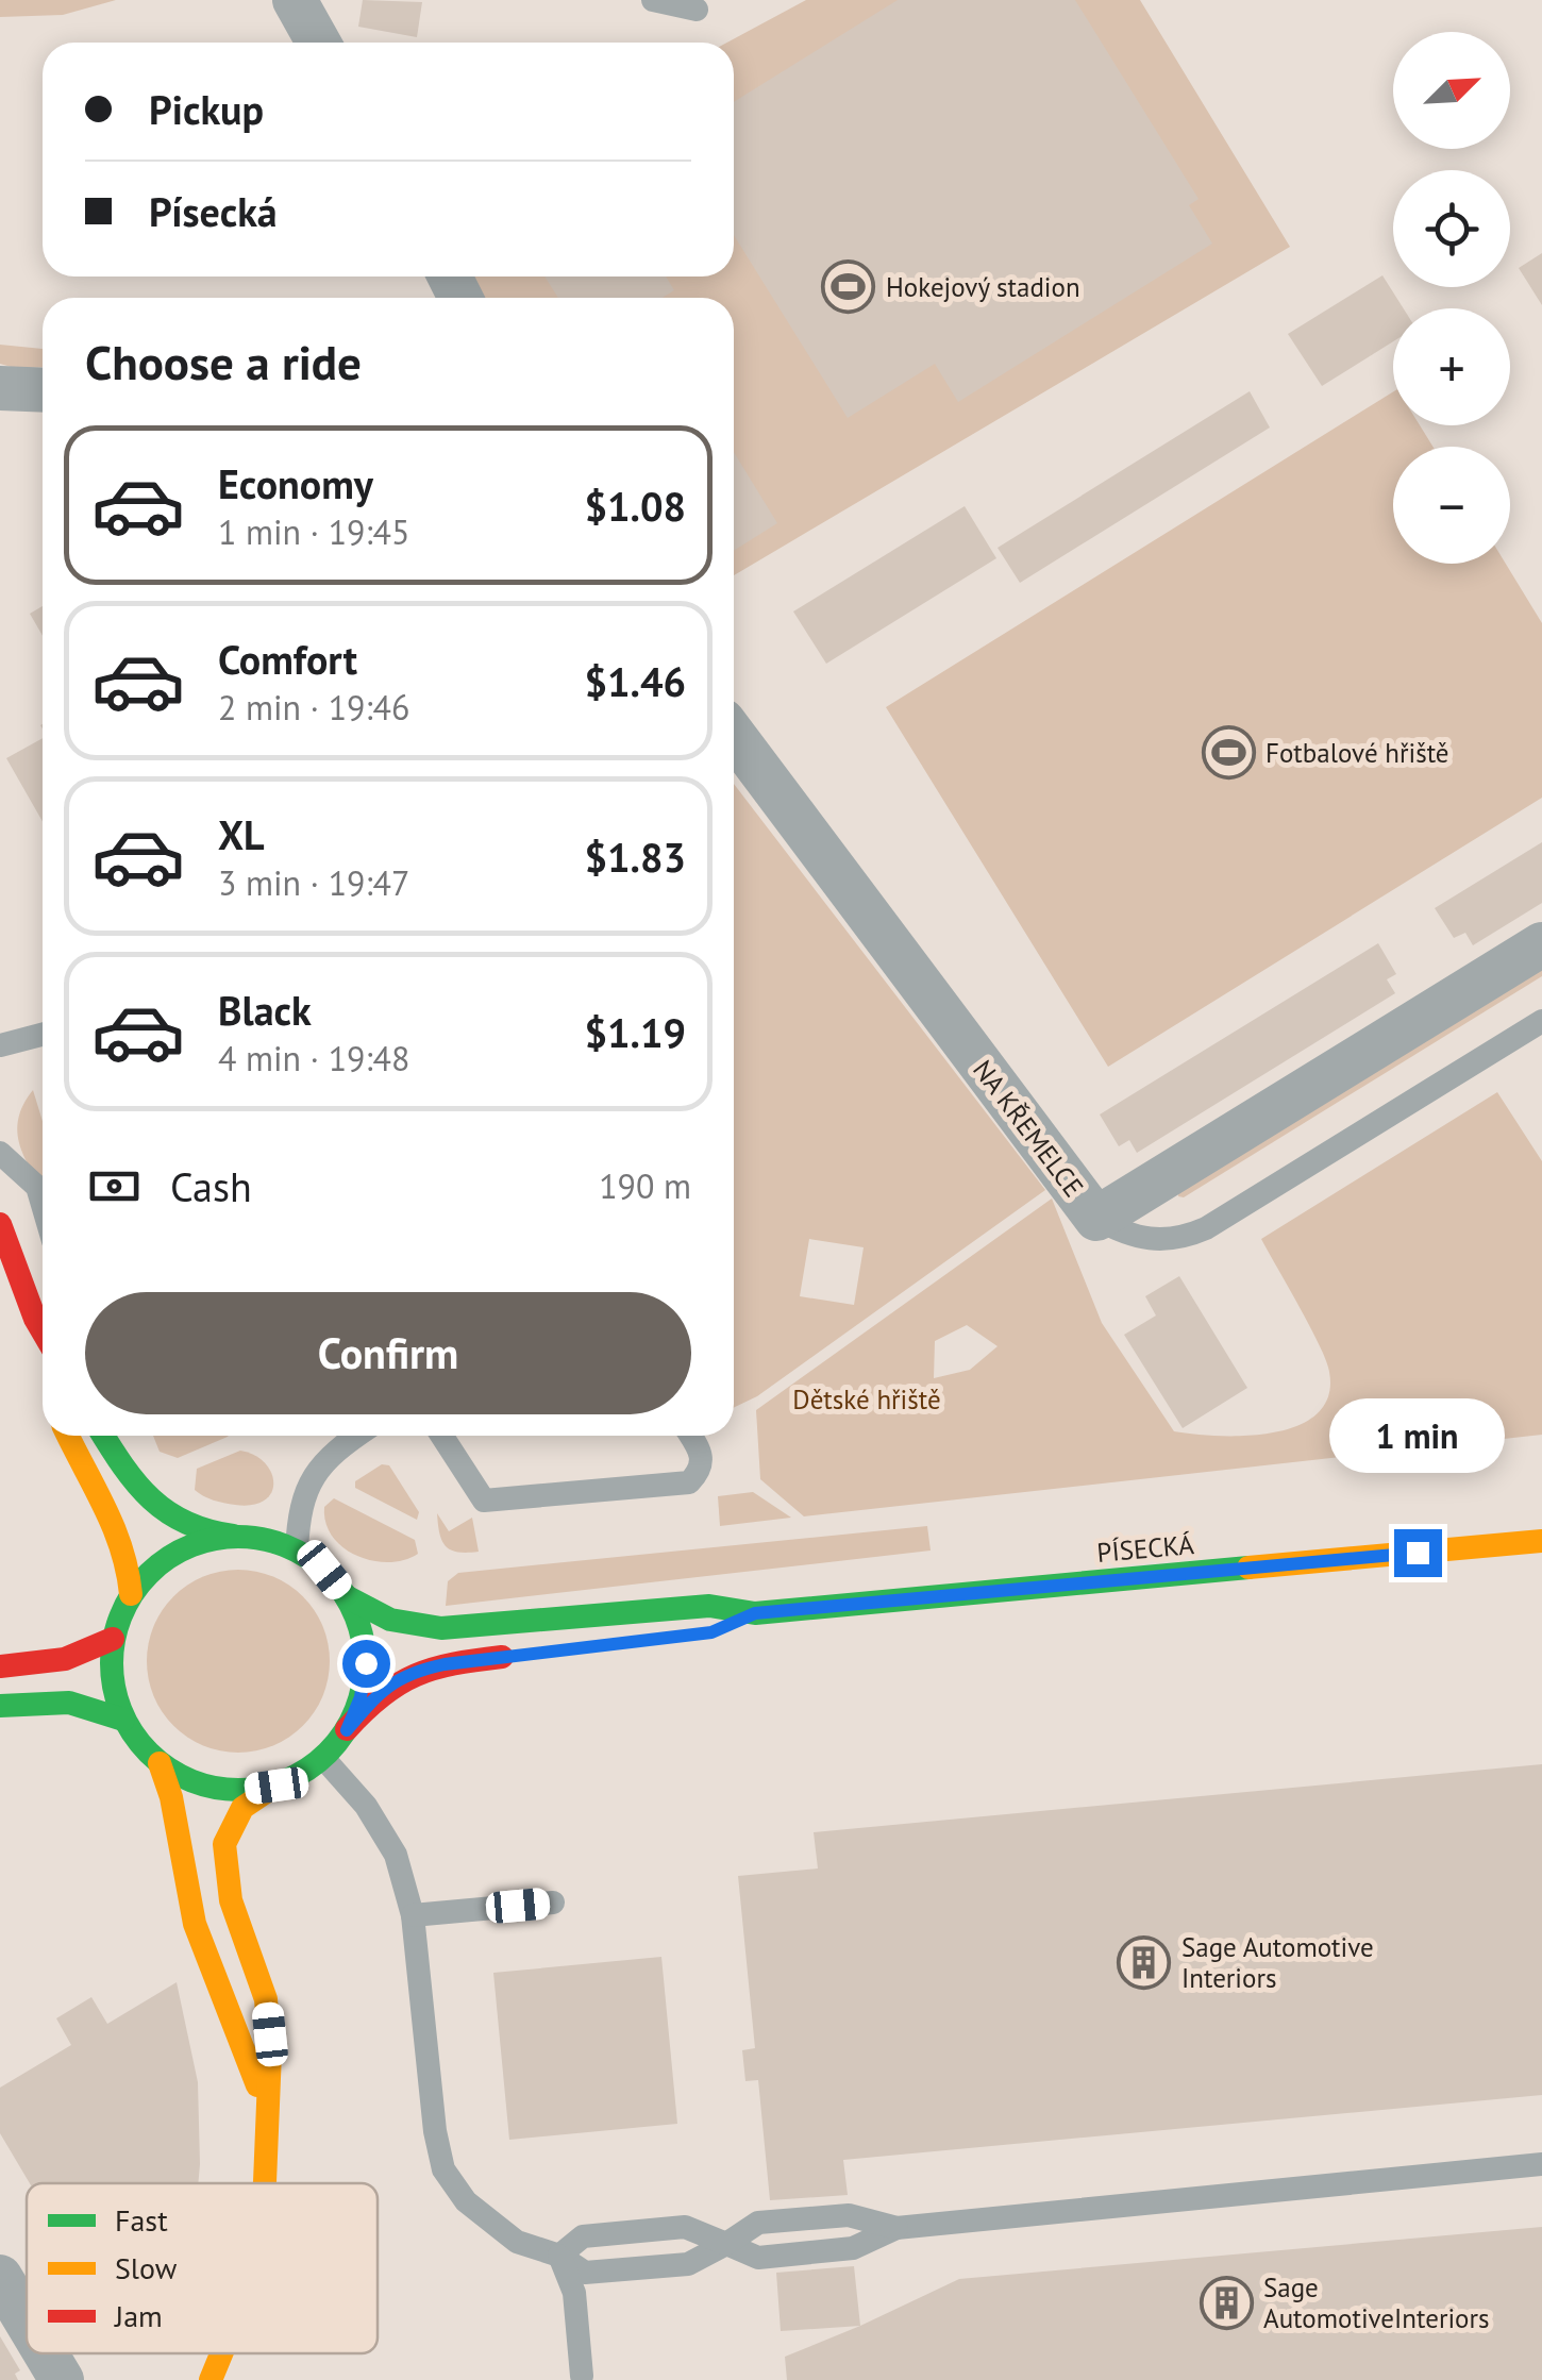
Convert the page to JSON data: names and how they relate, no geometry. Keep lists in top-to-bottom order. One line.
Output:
{"streets":{"main road":["PÍSECKÁ"],"street":["NA KŘEMELCE"]},"parks":["Dětské hřiště"],"places":{"sports":["Hokejový stadion","Fotbalové hřiště"],"building":["Sage Automotive Interiors","Sage AutomotiveInteriors"]},"legend":["Fast","Slow","Jam"],"north":"top right","page":{"map_buttons":["+","−"],"banner":["Pickup","Písecká"],"heading":"Choose a ride","list":[{"name":"Economy","note":"1 min · 19:45","value":"$1.08"},{"name":"Comfort","note":"2 min · 19:46","value":"$1.46"},{"name":"XL","note":"3 min · 19:47","value":"$1.83"},{"name":"Black","note":"4 min · 19:48","value":"$1.19"}],"pay":["Cash","190 m"],"buttons":"Confirm","bubble":"1 min"}}
